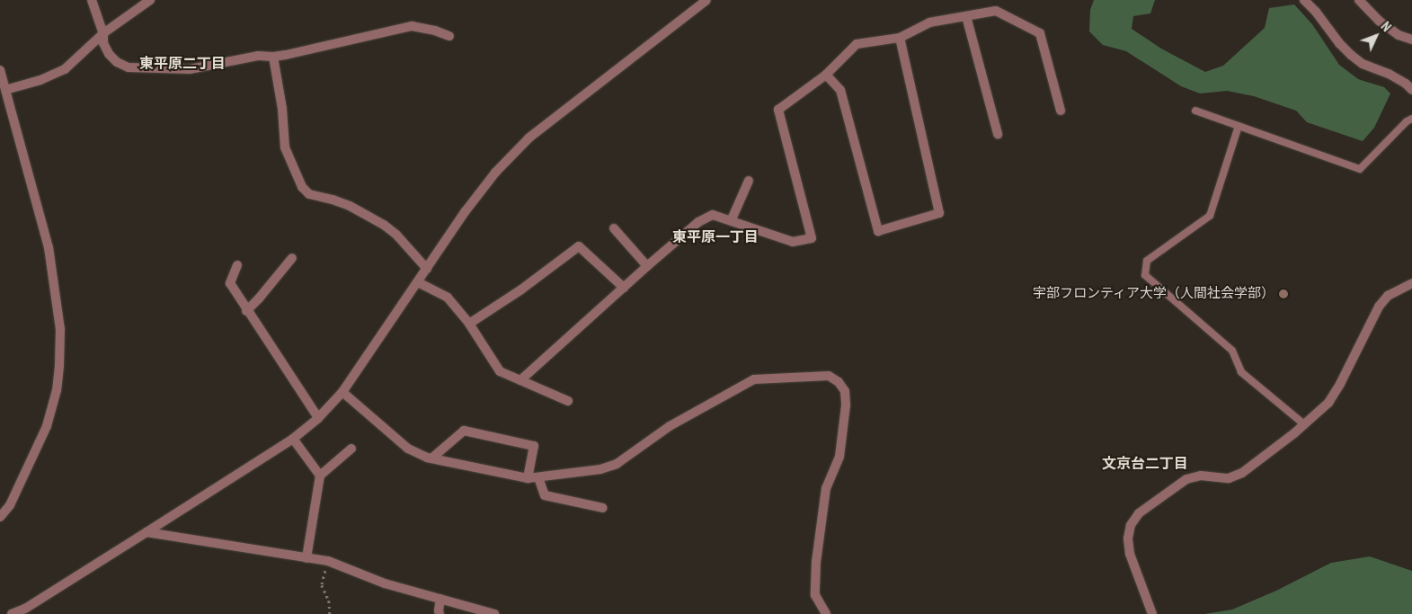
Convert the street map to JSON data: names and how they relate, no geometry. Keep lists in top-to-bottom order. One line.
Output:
{"districts":["東平原二丁目","東平原一丁目","文京台二丁目"],"places":["宇部フロンティア大学（人間社会学部）"],"north":"top right"}
